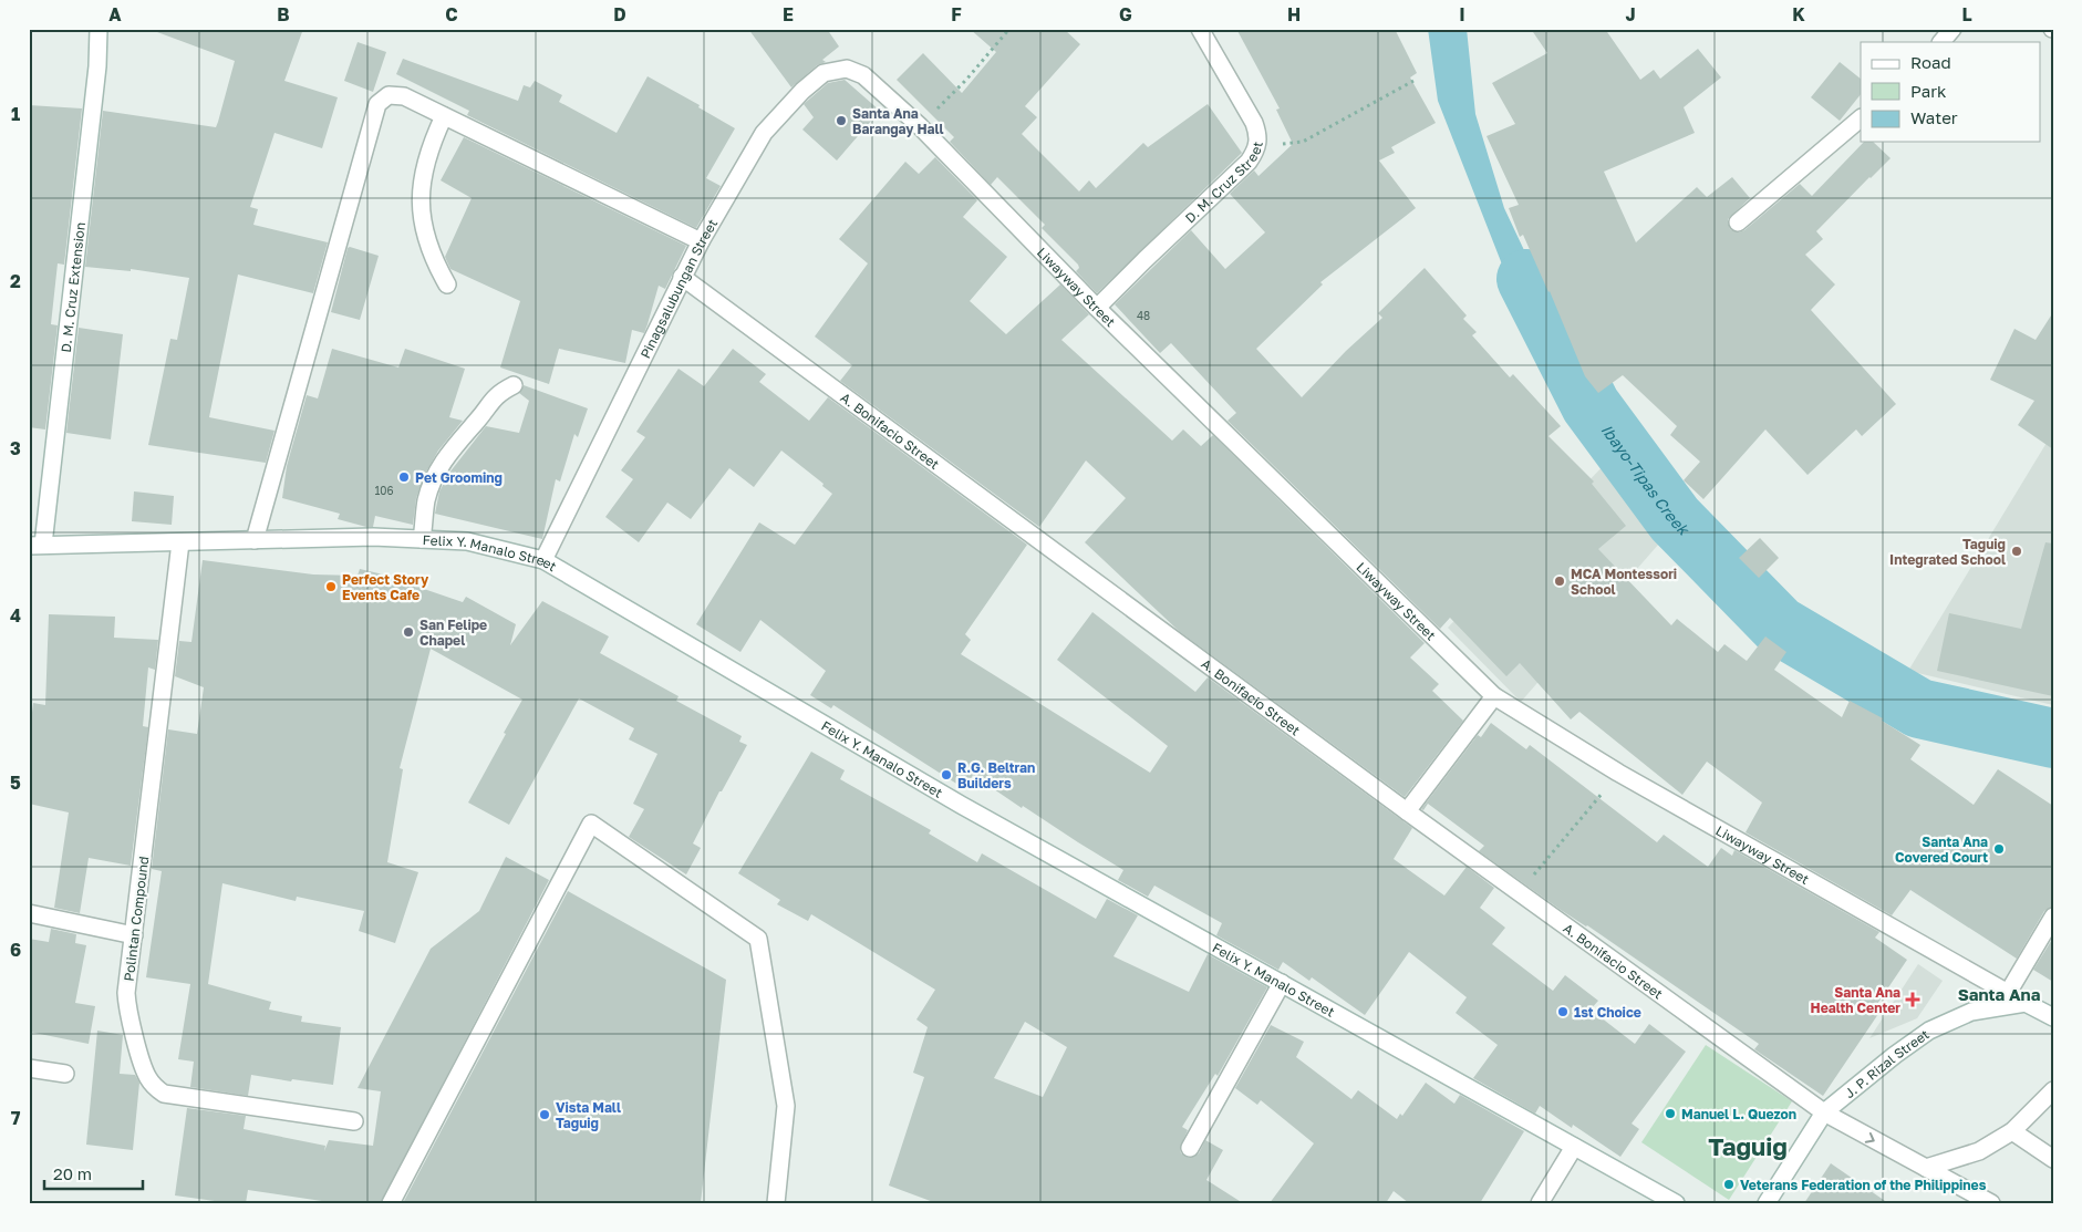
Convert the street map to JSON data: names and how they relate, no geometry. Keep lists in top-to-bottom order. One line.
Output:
{"streets":{"street":["D. M. Cruz Street","D. M. Cruz Extension","Pinagsalubungan Street","Liwayway Street","A. Bonifacio Street","Felix Y. Manalo Street","Polintan Compound","J. P. Rizal Street"]},"crossings":[["D. M. Cruz Street","Liwayway Street"],["D. M. Cruz Extension","Felix Y. Manalo Street"],["Pinagsalubungan Street","Liwayway Street"],["Pinagsalubungan Street","A. Bonifacio Street"],["Pinagsalubungan Street","Felix Y. Manalo Street"],["Liwayway Street","J. P. Rizal Street"],["A. Bonifacio Street","J. P. Rizal Street"],["Felix Y. Manalo Street","Polintan Compound"]],"districts":["Santa Ana","Taguig"],"water":["Ibayo-Tipas Creek"],"places":{"other":["Santa Ana Barangay Hall","Pet Grooming","Taguig Integrated School","MCA Montessori School","Perfect Story Events Cafe","San Felipe Chapel","R.G. Beltran Builders","Santa Ana Covered Court","1st Choice","Manuel L. Quezon","Vista Mall Taguig","Veterans Federation of the Philippines"],"health":["Santa Ana Health Center"]},"house_numbers":["48","106"],"legend":["Road","Park","Water"],"scale_bar":"20 m","grid":{"columns":["A","B","C","D","E","F","G","H","I","J","K","L"],"rows":["1","2","3","4","5","6","7"]}}
